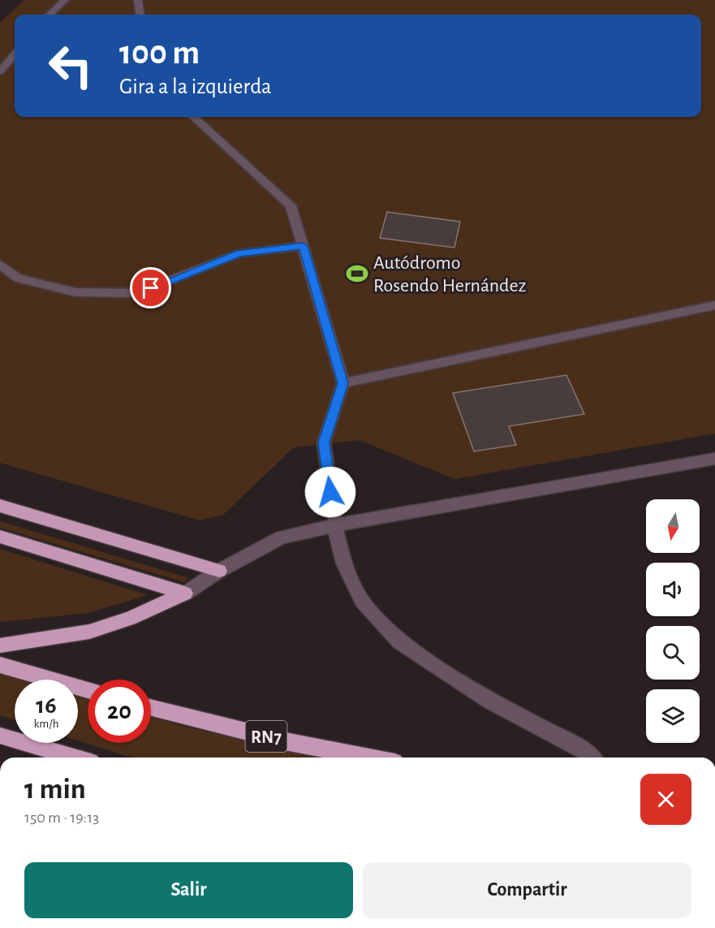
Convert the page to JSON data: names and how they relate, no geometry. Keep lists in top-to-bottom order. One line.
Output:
{"streets":{"highway":["RN7"]},"places":{"sports":["Autódromo Rosendo Hernández"]},"north":"bottom","page":{"turn":["100 m","Gira a la izquierda"],"speed":"16 km/h","limit":"20","heading":["1 min","150 m · 19:13"],"buttons":["Salir","Compartir"]}}
